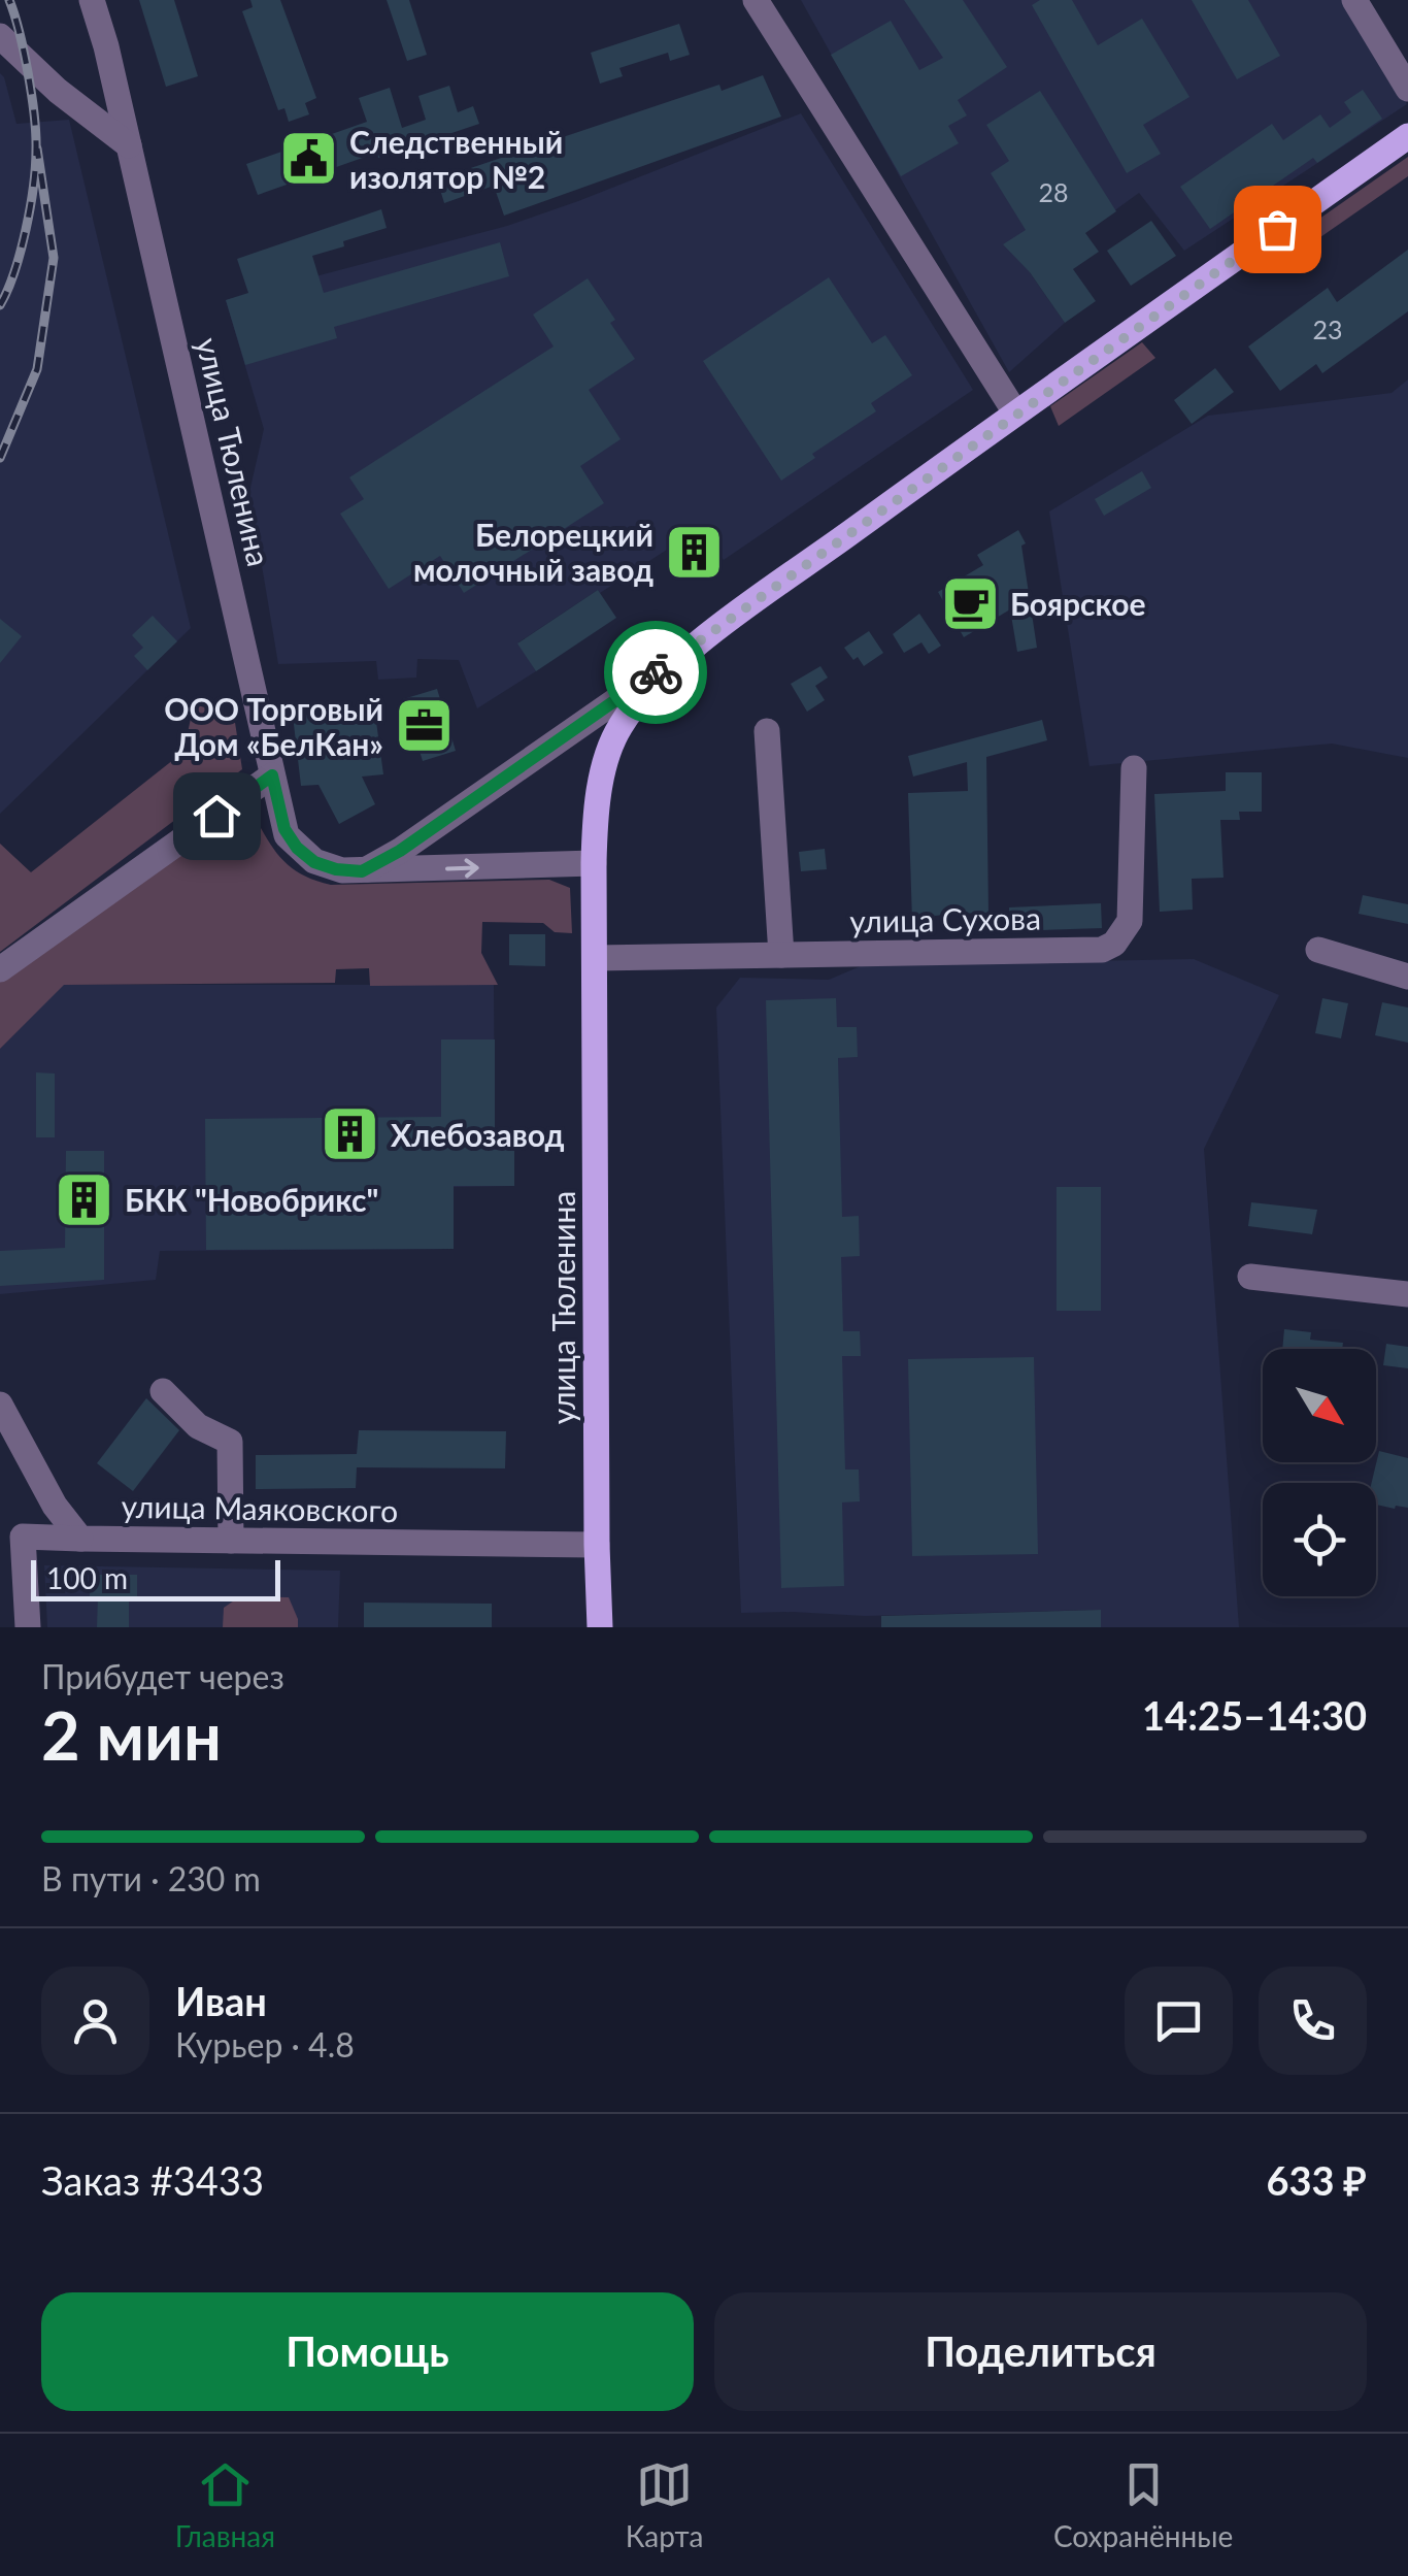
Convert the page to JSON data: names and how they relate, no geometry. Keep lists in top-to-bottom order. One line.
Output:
{"streets":{"main road":["улица Тюленина"],"street":["улица Сухова","улица Маяковского"]},"crossings":[["улица Тюленина","улица Сухова"],["улица Тюленина","улица Маяковского"]],"places":{"public building":["Следственный изолятор №2"],"building":["Белорецкий молочный завод","Хлебозавод","БКК \"Новобрикс\""],"cafe":["Боярское"],"office":["ООО Торговый Дом «БелКан»"]},"house_numbers":["28","23"],"scale_bar":"100 m","north":"bottom right","page":{"scale":"100 m","heading":["2 мин","Прибудет через","14:25–14:30"],"panel":["Иван","Курьер · 4.8","Заказ #3433","633 ₽"],"bar":"В пути · 230 m","buttons":["Помощь","Поделиться"],"tabs":["Главная","Карта","Сохранённые"]}}
